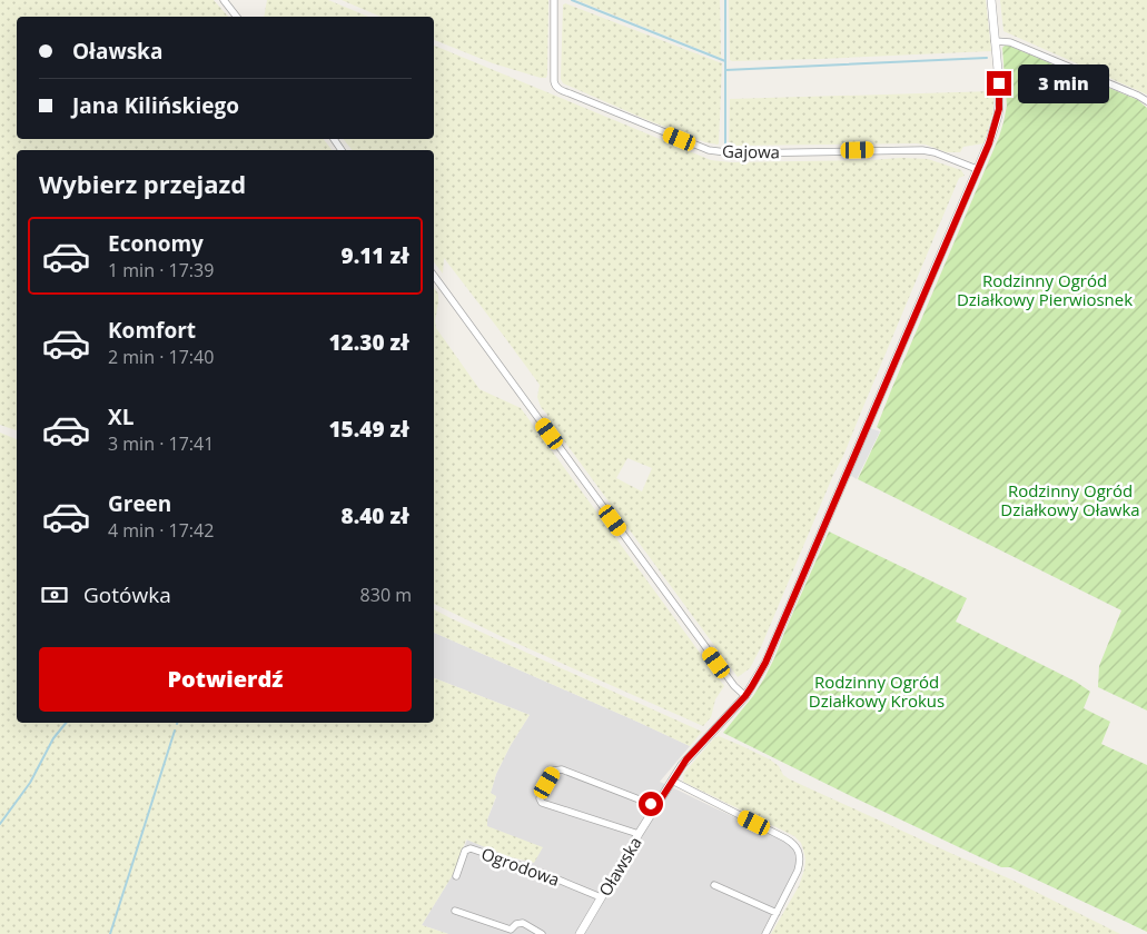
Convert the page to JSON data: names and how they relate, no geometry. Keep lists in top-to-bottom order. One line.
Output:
{"streets":{"street":["Gajowa","Ogrodowa","Oławska"]},"crossings":[["Gajowa","Oławska"],["Ogrodowa","Oławska"]],"parks":["Rodzinny Ogród Działkowy Pierwiosnek","Rodzinny Ogród Działkowy Oławka","Rodzinny Ogród Działkowy Krokus"],"page":{"banner":["Oławska","Jana Kilińskiego"],"bubble":"3 min","heading":"Wybierz przejazd","list":[{"name":"Economy","note":"1 min · 17:39","value":"9.11 zł"},{"name":"Komfort","note":"2 min · 17:40","value":"12.30 zł"},{"name":"XL","note":"3 min · 17:41","value":"15.49 zł"},{"name":"Green","note":"4 min · 17:42","value":"8.40 zł"}],"pay":["Gotówka","830 m"],"buttons":"Potwierdź"}}
